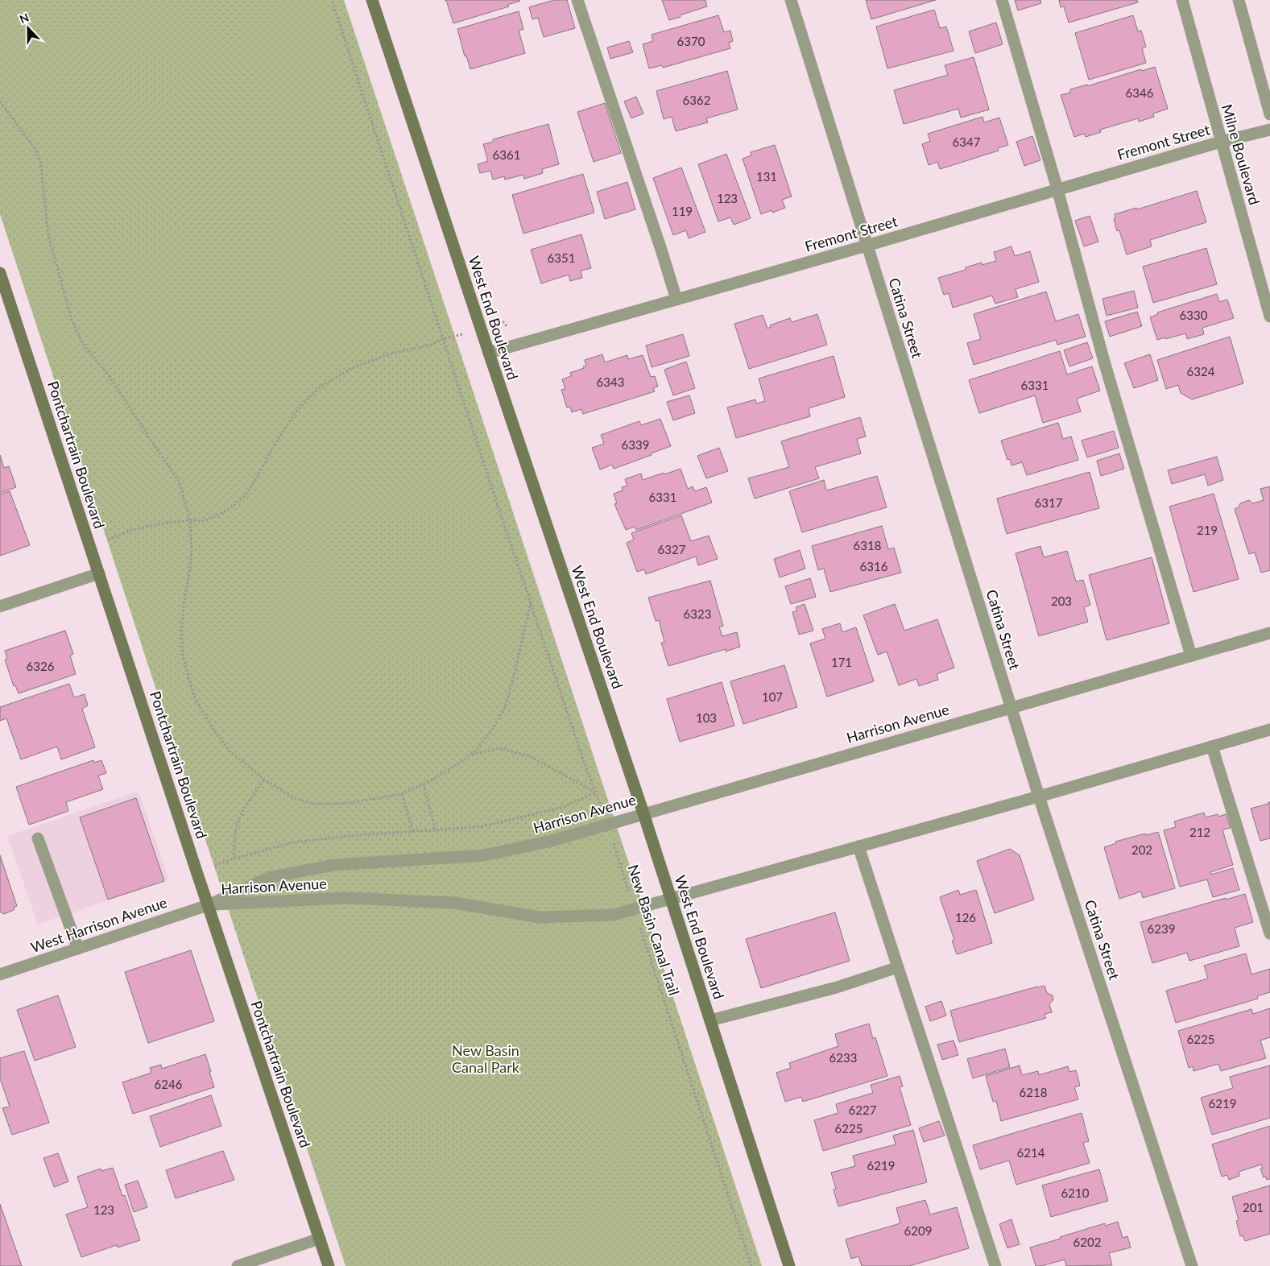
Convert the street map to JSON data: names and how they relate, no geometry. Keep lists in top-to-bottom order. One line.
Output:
{"streets":{"main road":["West End Boulevard","Pontchartrain Boulevard"],"street":["Fremont Street","Milne Boulevard","Catina Street","Harrison Avenue","West Harrison Avenue"],"path":["New Basin Canal Trail"]},"crossings":[["Fremont Street","Milne Boulevard"],["Fremont Street","West End Boulevard"],["Fremont Street","Catina Street"],["West End Boulevard","Harrison Avenue"],["Catina Street","Harrison Avenue"],["Pontchartrain Boulevard","Harrison Avenue"],["Pontchartrain Boulevard","West Harrison Avenue"],["Harrison Avenue","West Harrison Avenue"],["Harrison Avenue","New Basin Canal Trail"]],"parks":["New Basin Canal Park"],"house_numbers":["6370","6346","6362","6347","6361","131","123","119","6351","6330","6324","6343","6331","6339","6331","6317","219","6318","6327","6316","203","6323","171","6326","107","103","212","202","126","6239","6225","6233","6246","6218","6219","6227","6225","6214","6219","6210","201","123","6209","6202"],"north":"top"}
